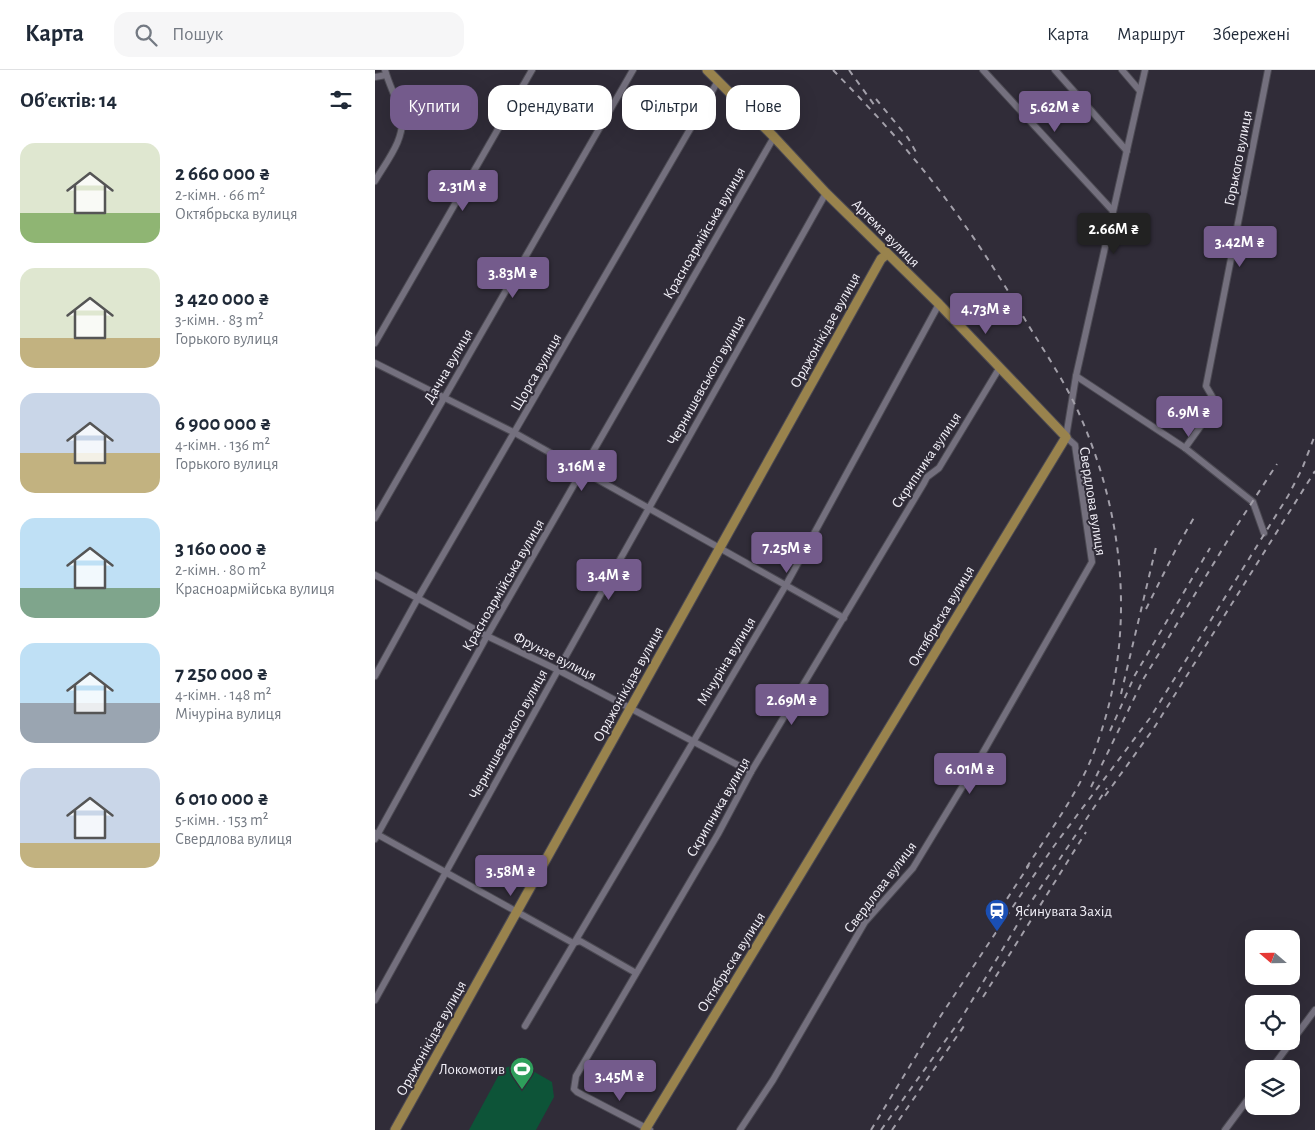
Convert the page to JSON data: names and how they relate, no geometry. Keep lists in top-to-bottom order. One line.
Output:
{"streets":{"main road":["Артема вулиця","Орджонікідзе вулиця","Октябрьска вулиця"],"street":["Горького вулиця","Красноармійська вулиця","Дачна вулиця","Щорса вулиця","Чернишевського вулиця","Скрипника вулиця","Свердлова вулиця","Фрунзе вулиця","Мічуріна вулиця"]},"crossings":[["Красноармійська вулиця","Артема вулиця"],["Красноармійська вулиця","Фрунзе вулиця"],["Артема вулиця","Орджонікідзе вулиця"],["Артема вулиця","Щорса вулиця"],["Артема вулиця","Чернишевського вулиця"],["Артема вулиця","Скрипника вулиця"],["Артема вулиця","Свердлова вулиця"],["Артема вулиця","Октябрьска вулиця"],["Артема вулиця","Мічуріна вулиця"],["Орджонікідзе вулиця","Фрунзе вулиця"],["Щорса вулиця","Фрунзе вулиця"],["Чернишевського вулиця","Фрунзе вулиця"],["Скрипника вулиця","Октябрьска вулиця"],["Скрипника вулиця","Фрунзе вулиця"],["Свердлова вулиця","Октябрьска вулиця"],["Фрунзе вулиця","Мічуріна вулиця"]],"places":{"station":["Ясинувата Захід"],"sports":["Локомотив"]},"north":"left","page":{"header":"Карта","search":"Пошук","nav":["Карта","Маршрут","Збережені"],"heading":"Об’єктів: 14","chip":["Купити","Орендувати","Фільтри","Нове"],"price":["5.62M ₴","2.31M ₴","2.66M ₴","3.42M ₴","3.83M ₴","4.73M ₴","6.9M ₴","3.16M ₴","7.25M ₴","3.4M ₴","2.69M ₴","6.01M ₴","3.58M ₴","3.45M ₴"],"list":[{"name":"2 660 000 ₴","note":"2-кімн. · 66 m² · Октябрьска вулиця"},{"name":"3 420 000 ₴","note":"3-кімн. · 83 m² · Горького вулиця"},{"name":"6 900 000 ₴","note":"4-кімн. · 136 m² · Горького вулиця"},{"name":"3 160 000 ₴","note":"2-кімн. · 80 m² · Красноармійська вулиця"},{"name":"7 250 000 ₴","note":"4-кімн. · 148 m² · Мічуріна вулиця"},{"name":"6 010 000 ₴","note":"5-кімн. · 153 m² · Свердлова вулиця"}]}}
